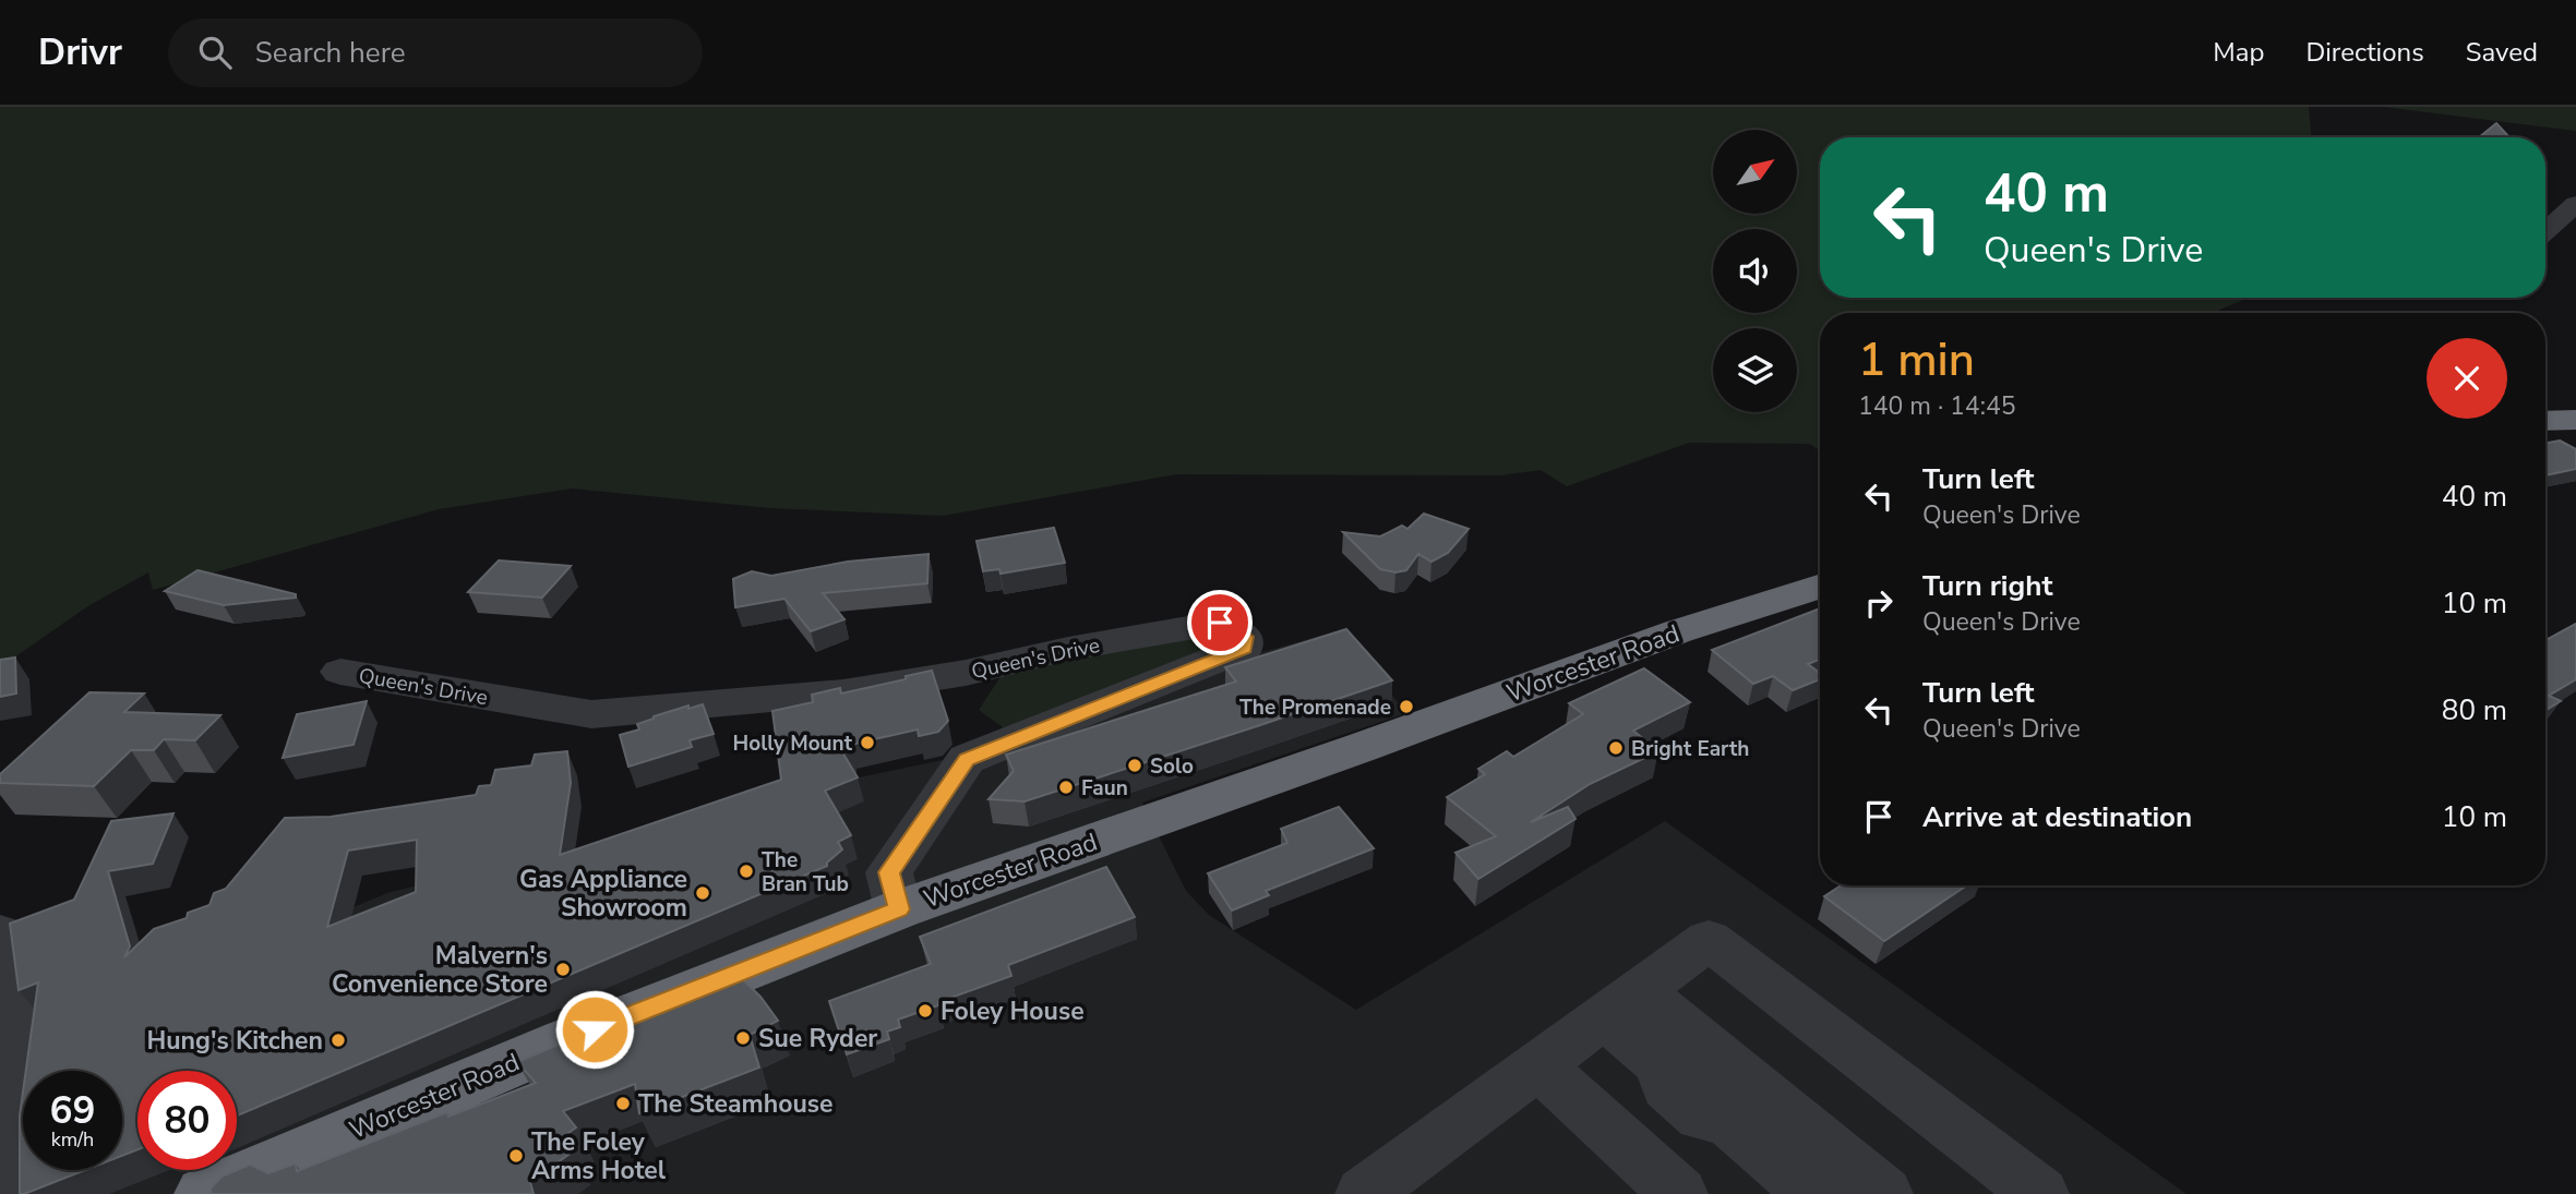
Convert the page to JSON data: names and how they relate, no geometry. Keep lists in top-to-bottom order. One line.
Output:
{"streets":{"highway":["Worcester Road"],"street":["Queen's Drive"]},"crossings":[["Queen's Drive","Worcester Road"]],"places":["The Promenade","Holly Mount","Bright Earth","Solo","Faun","The Bran Tub","Gas Appliance Showroom","Malvern's Convenience Store","Foley House","Sue Ryder","Hung's Kitchen","The Steamhouse","The Foley Arms Hotel"],"north":"top right","page":{"header":"Drivr","search":"Search here","nav":["Map","Directions","Saved"],"turn":["40 m","Queen's Drive"],"heading":["1 min","140 m · 14:45"],"list":[{"name":"Turn left","note":"Queen's Drive","value":"40 m"},{"name":"Turn right","note":"Queen's Drive","value":"10 m"},{"name":"Turn left","note":"Queen's Drive","value":"80 m"},{"name":"Arrive at destination","value":"10 m"}],"speed":"69 km/h","limit":"80"}}
